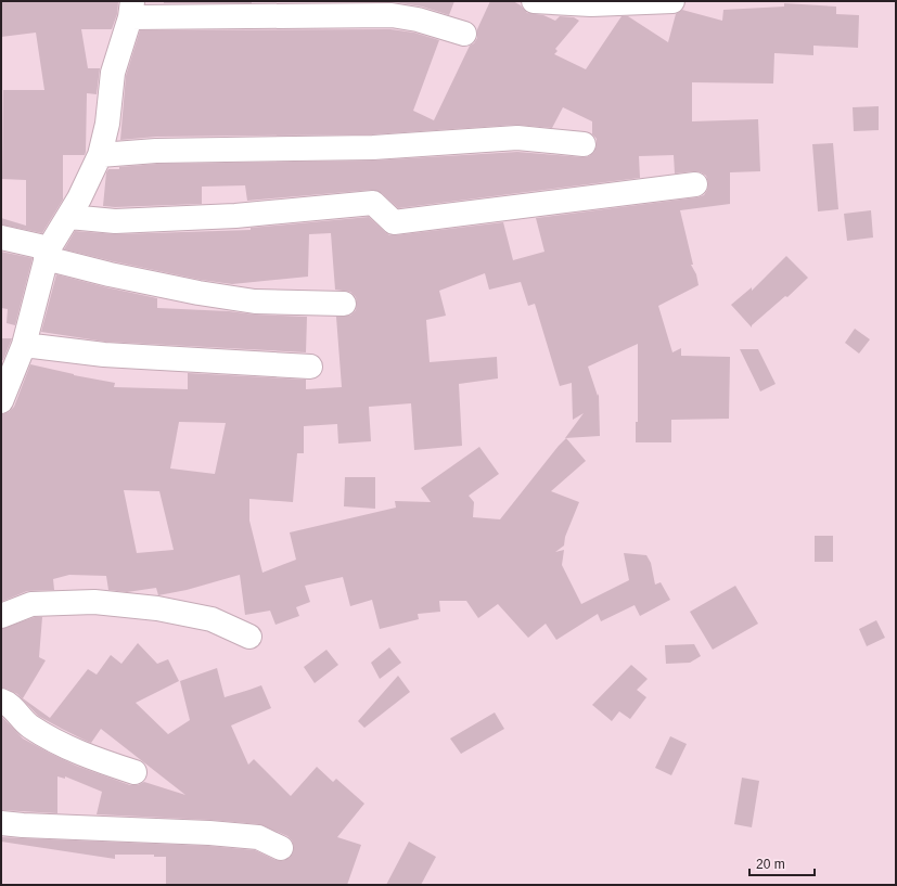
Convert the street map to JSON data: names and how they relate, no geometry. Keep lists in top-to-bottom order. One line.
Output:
{"scale_bar":"20 m"}
